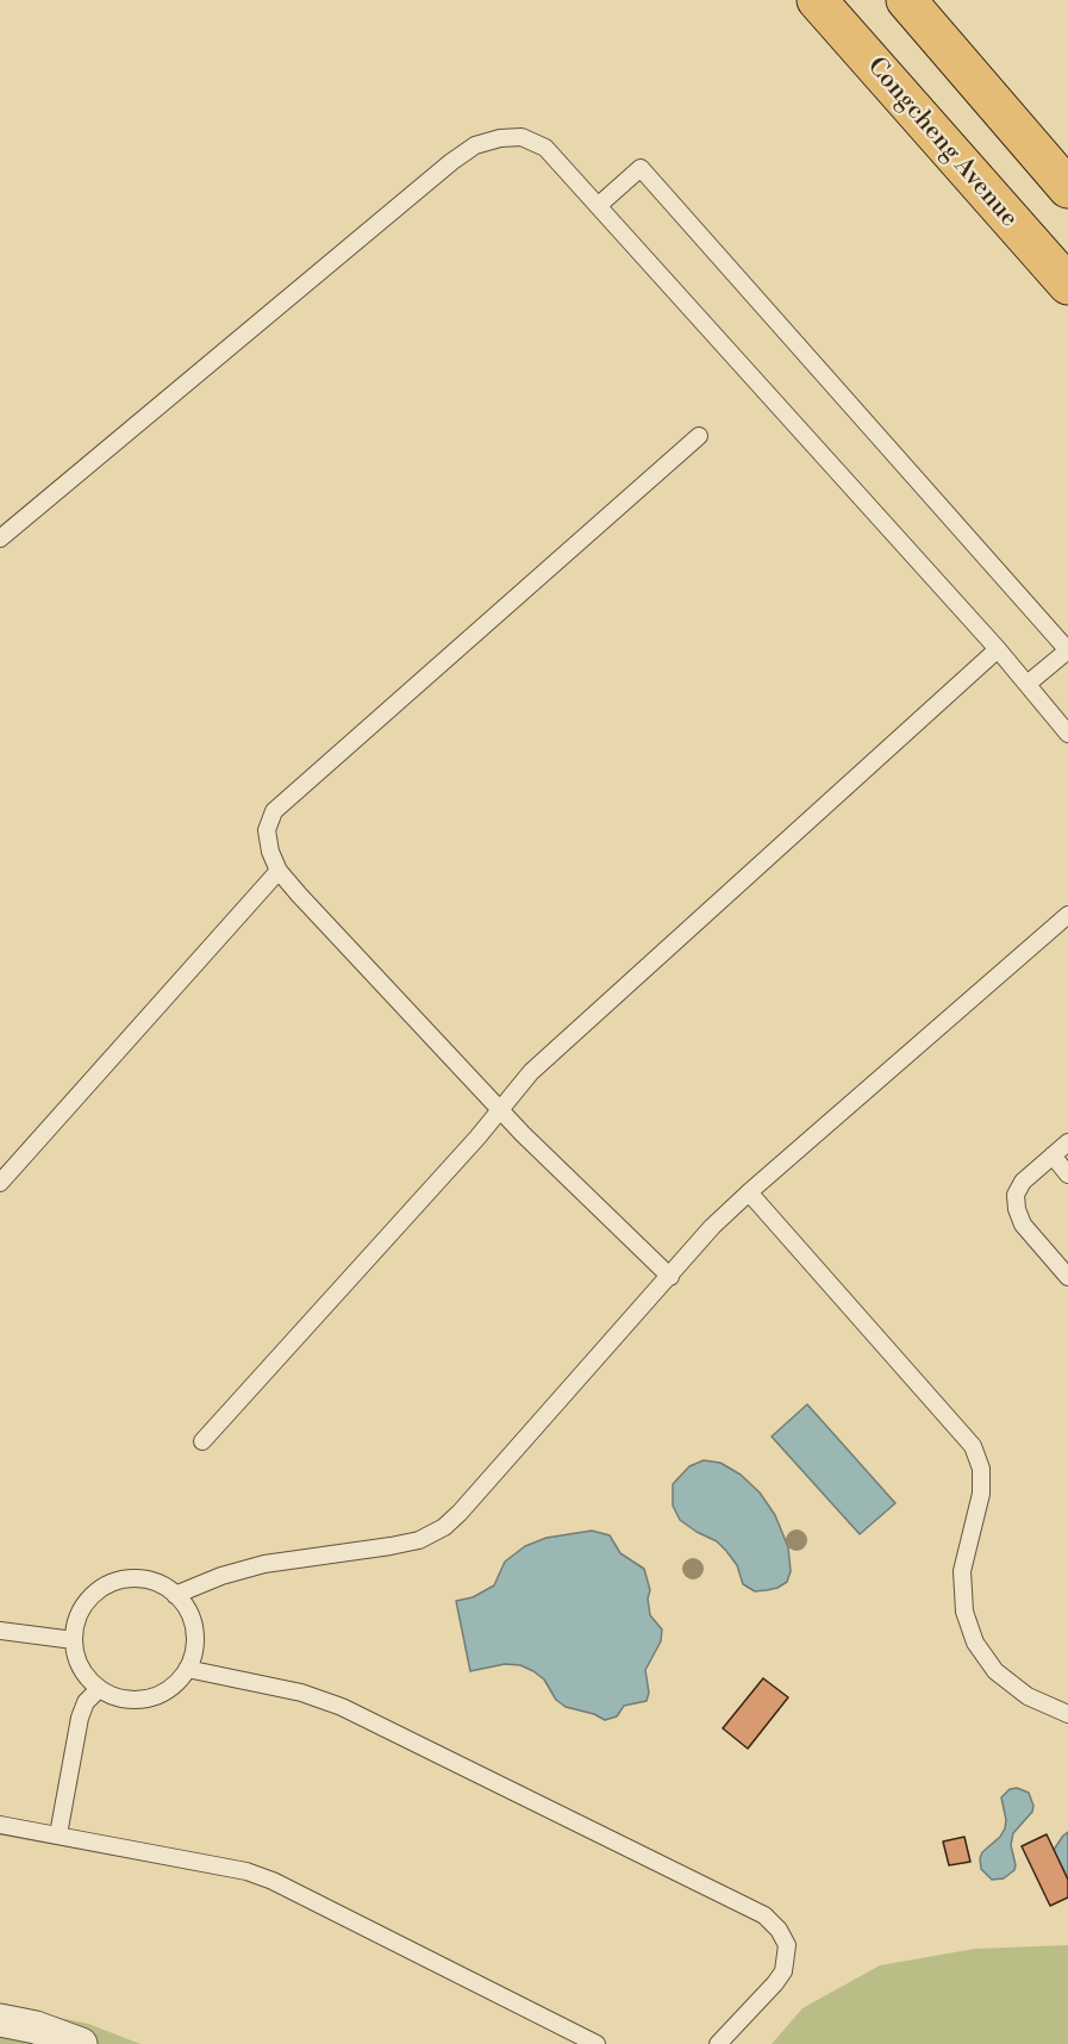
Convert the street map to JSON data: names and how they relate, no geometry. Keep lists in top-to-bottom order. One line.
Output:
{"streets":{"highway":["Congcheng Avenue"]}}
